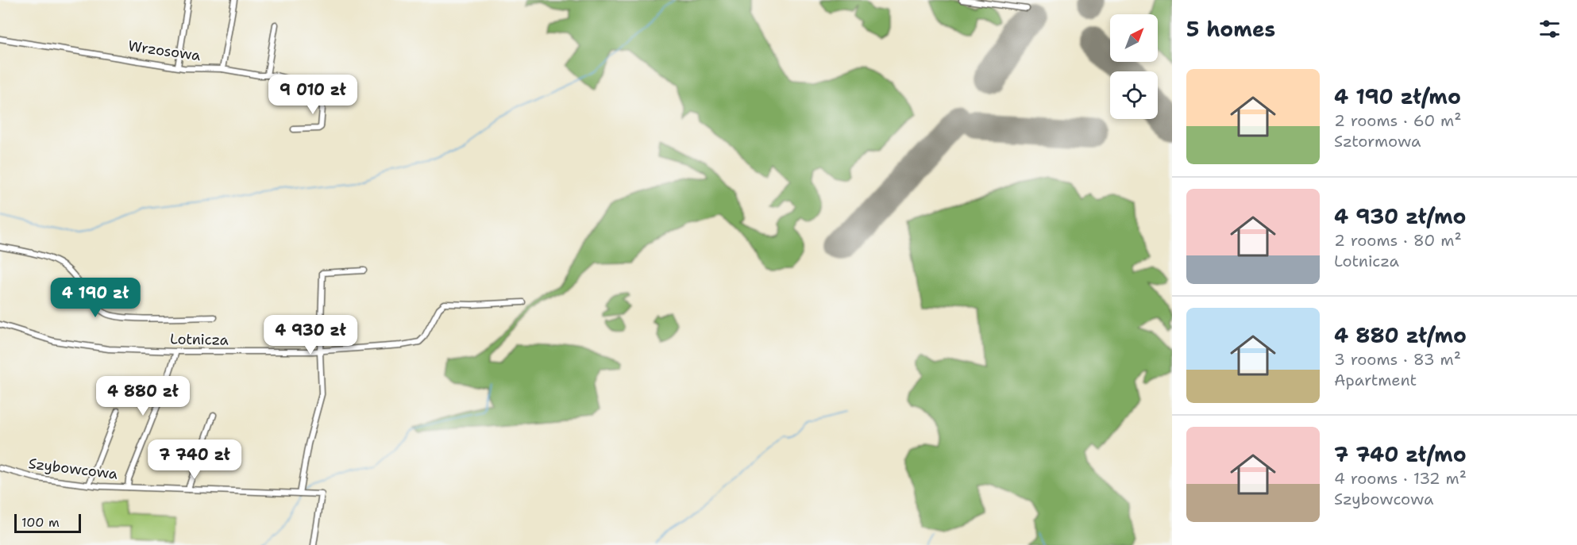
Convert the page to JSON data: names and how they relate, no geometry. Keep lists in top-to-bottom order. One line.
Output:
{"streets":{"street":["Wrzosowa","Lotnicza","Szybowcowa"]},"scale_bar":"100 m","north":"top right","page":{"heading":"5 homes","list":[{"name":"4 190 zł/mo","note":"2 rooms · 60 m² · Sztormowa"},{"name":"4 930 zł/mo","note":"2 rooms · 80 m² · Lotnicza"},{"name":"4 880 zł/mo","note":"3 rooms · 83 m² · Apartment"},{"name":"7 740 zł/mo","note":"4 rooms · 132 m² · Szybowcowa"}],"price":["9 010 zł","4 190 zł","4 930 zł","4 880 zł","7 740 zł"],"scale":"100 m"}}
